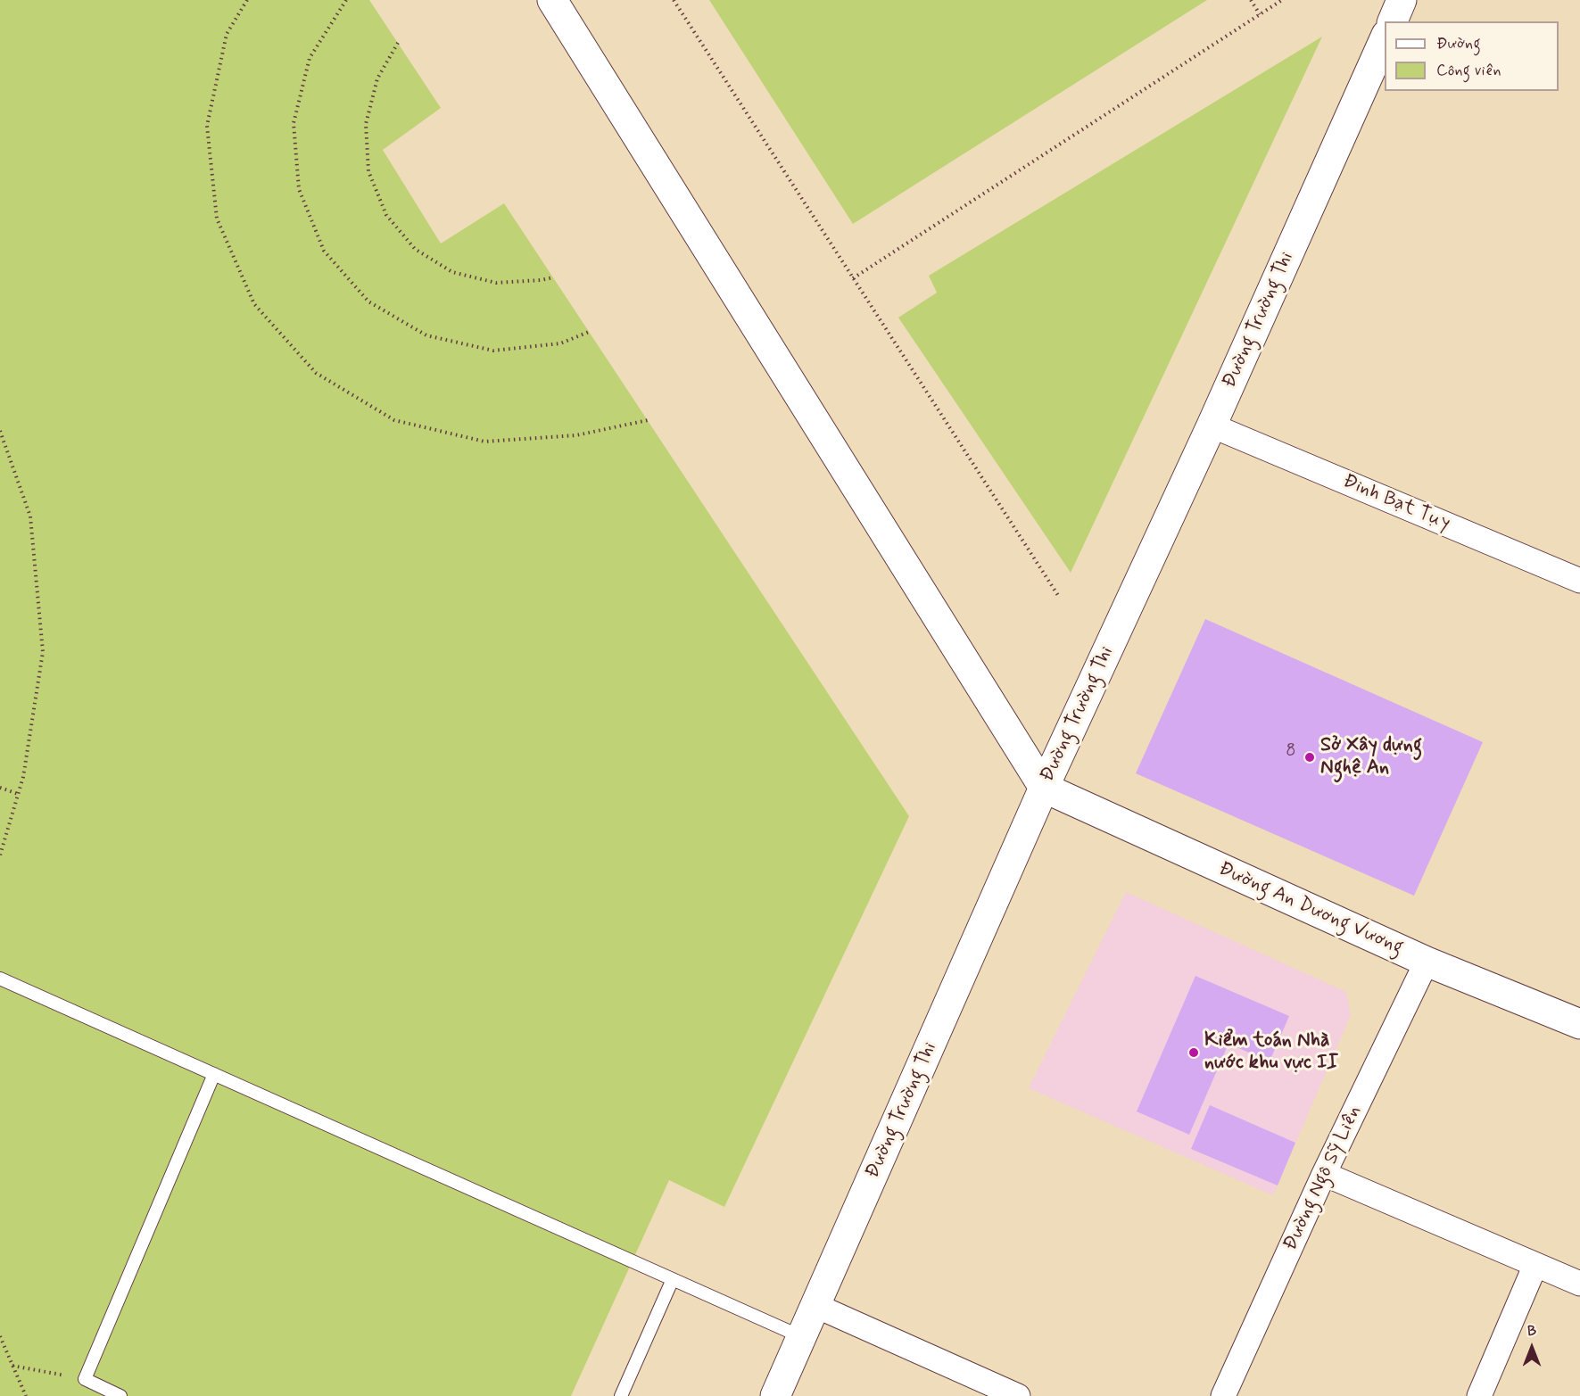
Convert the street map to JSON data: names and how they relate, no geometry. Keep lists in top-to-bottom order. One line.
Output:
{"streets":{"main road":["Đường Trường Thi","Đường An Dương Vương"],"street":["Đinh Bạt Tụy","Đường Ngô Sỹ Liên"]},"crossings":[["Đường Trường Thi","Đinh Bạt Tụy"],["Đường Trường Thi","Đường An Dương Vương"],["Đường An Dương Vương","Đường Ngô Sỹ Liên"]],"places":["Sở Xây dựng Nghệ An","Kiểm toán Nhà nước khu vực II"],"house_numbers":["8"],"legend":["Đường","Công viên"],"north":"top"}
